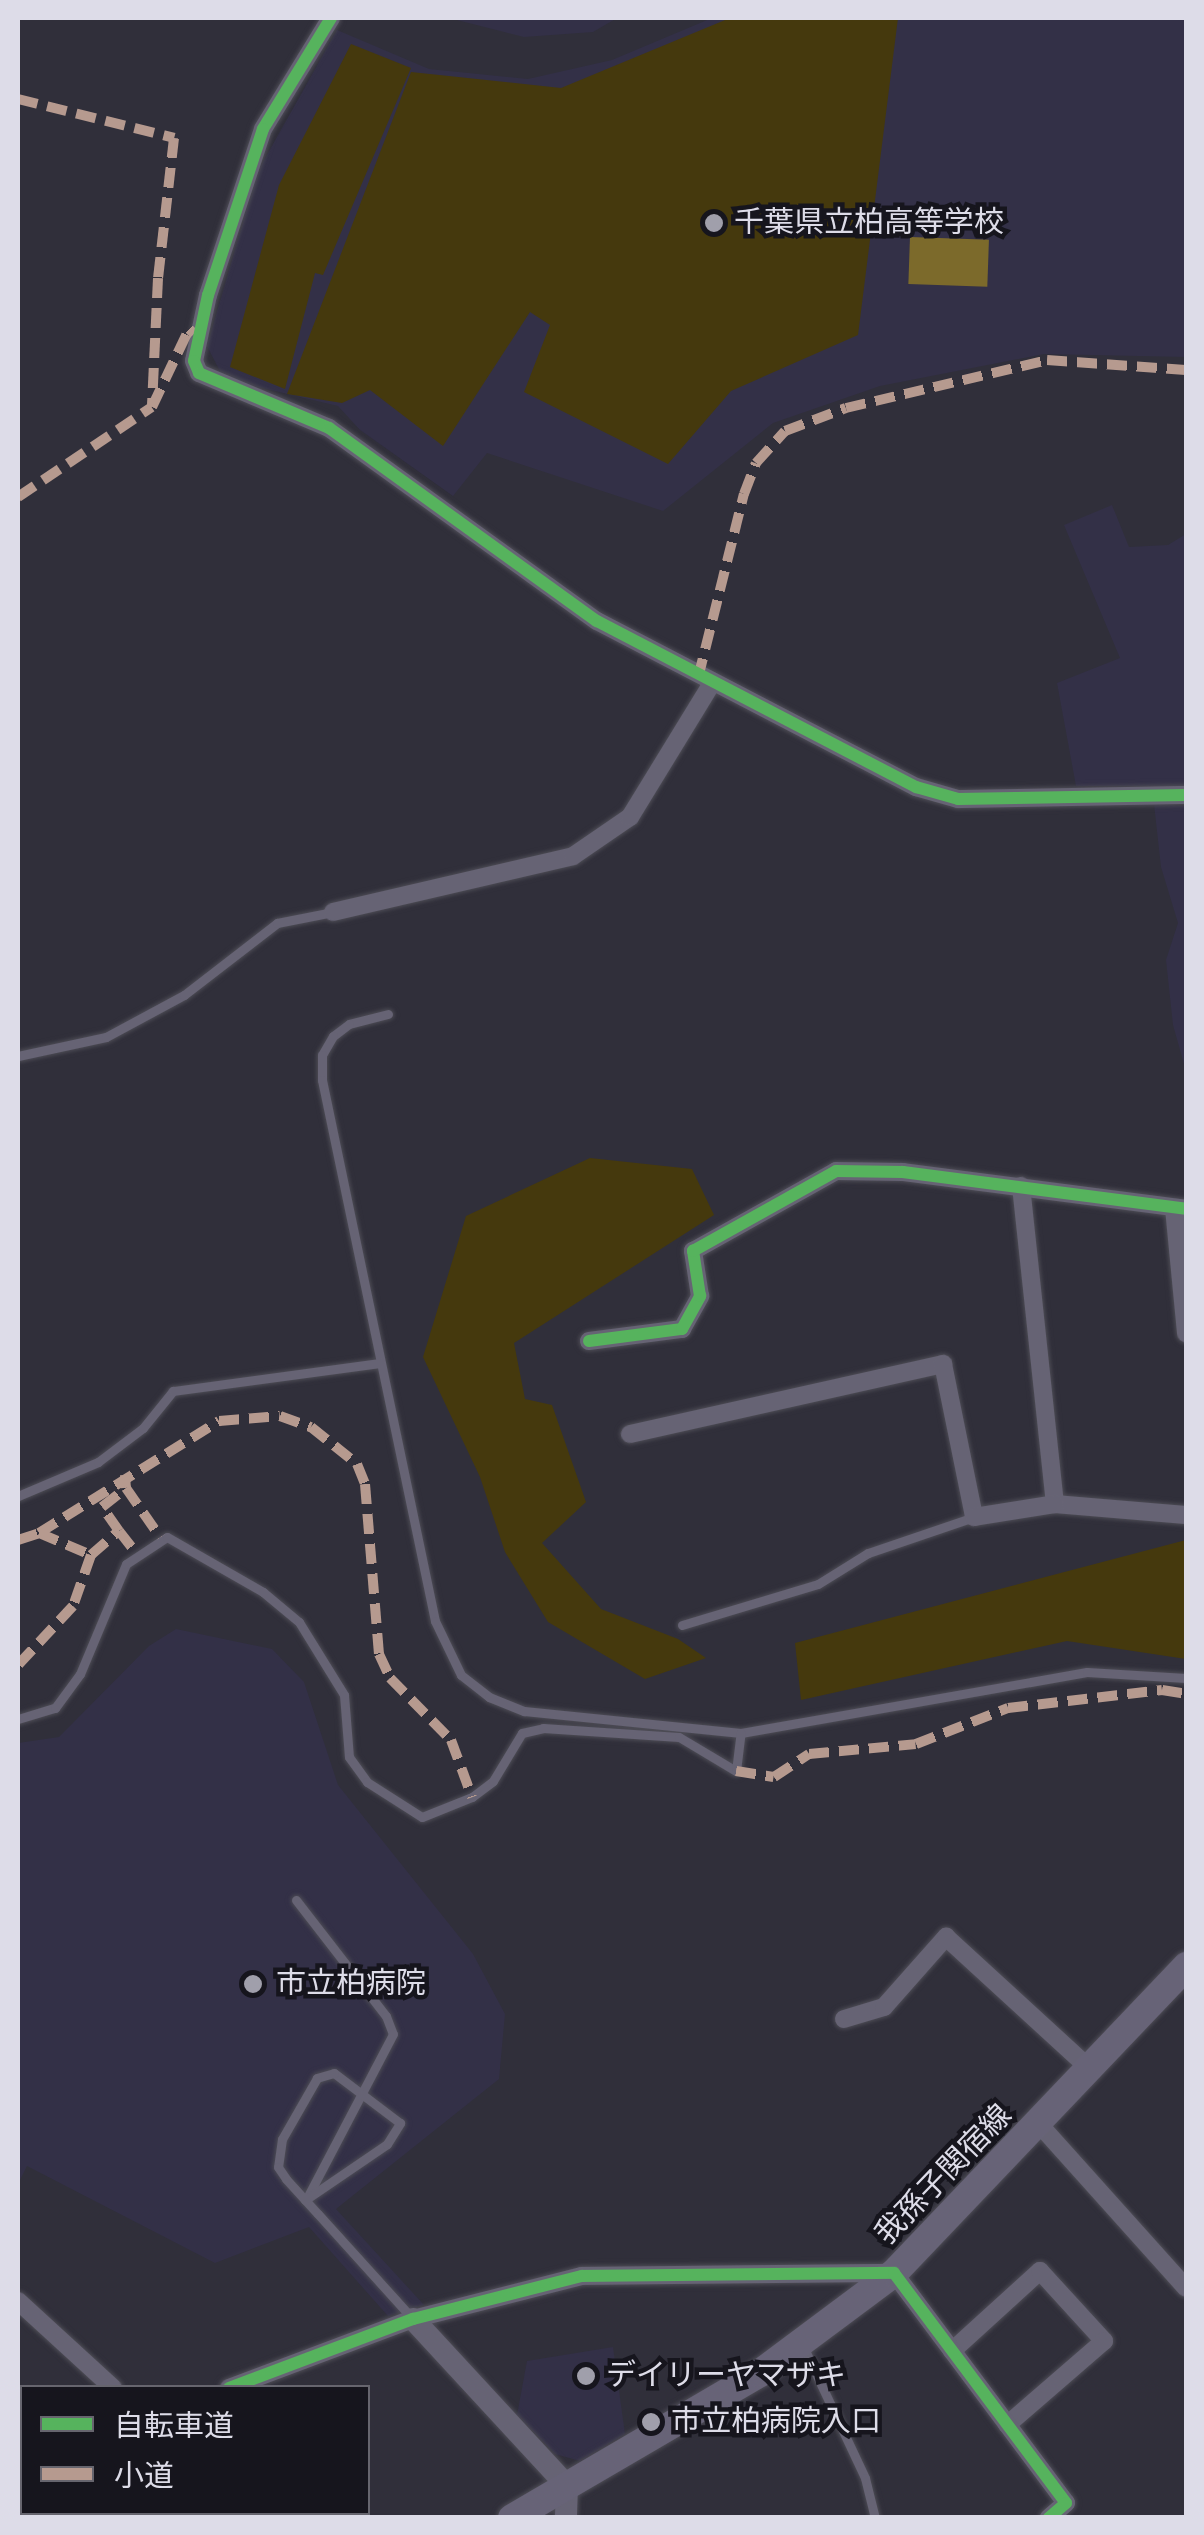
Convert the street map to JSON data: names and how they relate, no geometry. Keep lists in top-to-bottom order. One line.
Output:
{"streets":{"main road":["我孫子関宿線"]},"places":["千葉県立柏高等学校","市立柏病院","デイリーヤマザキ","市立柏病院入口"],"legend":["自転車道","小道"]}
